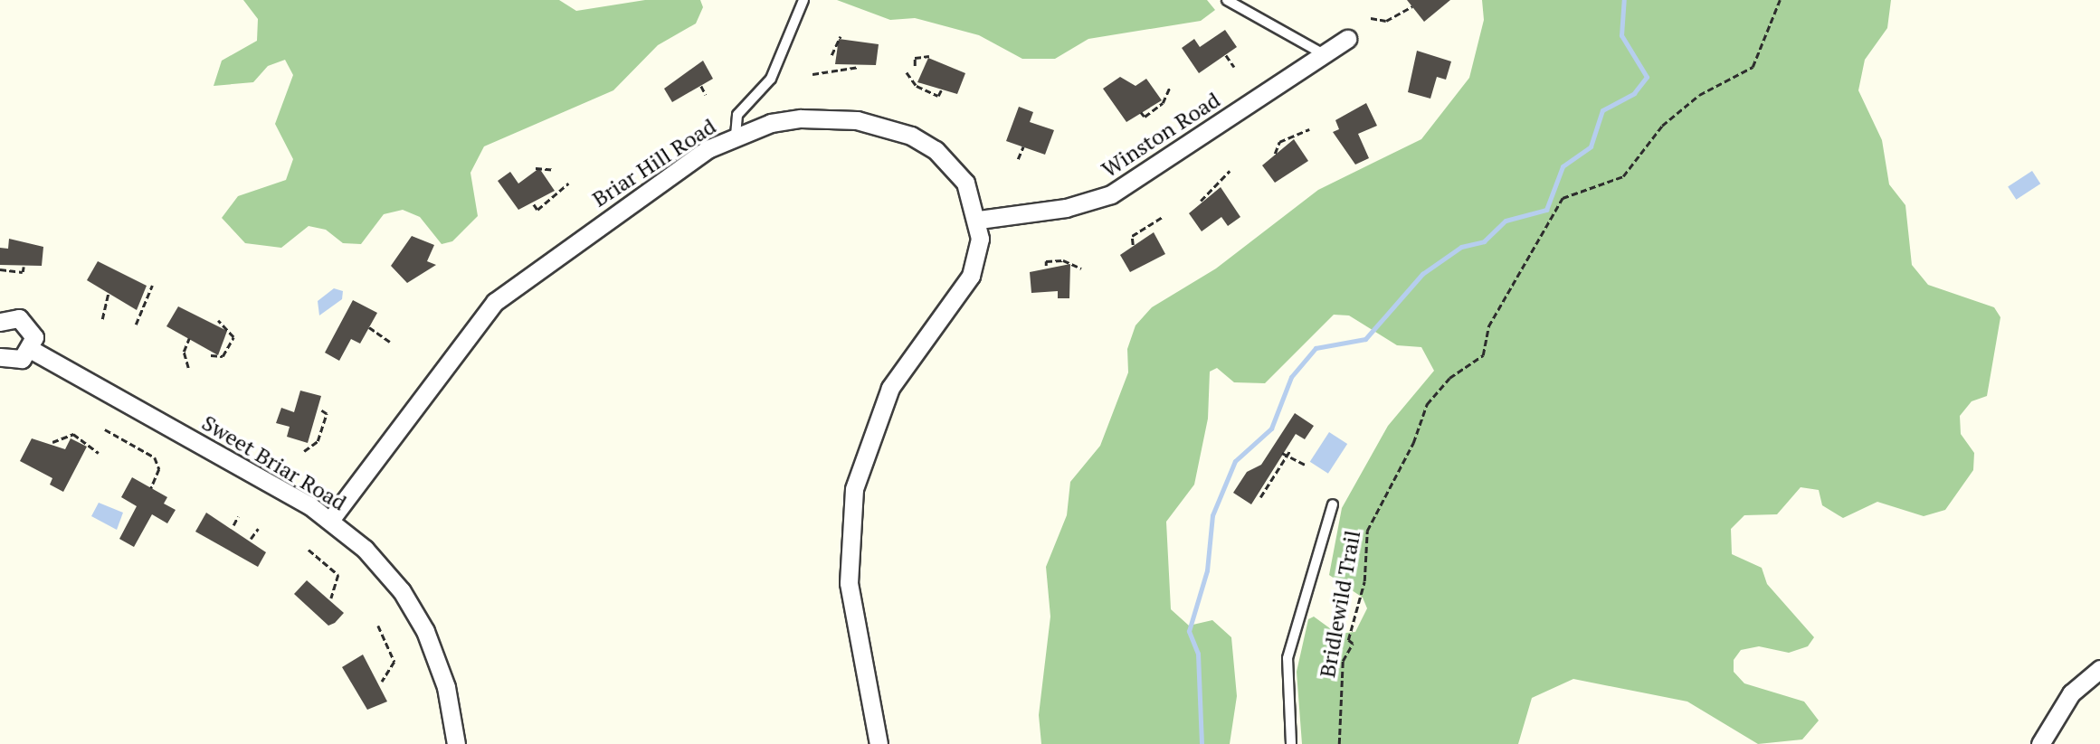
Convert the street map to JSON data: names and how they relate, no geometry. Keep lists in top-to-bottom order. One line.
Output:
{"streets":{"street":["Winston Road","Briar Hill Road","Sweet Briar Road"],"path":["Bridlewild Trail"]},"crossings":[["Winston Road","Briar Hill Road"],["Briar Hill Road","Sweet Briar Road"]]}
